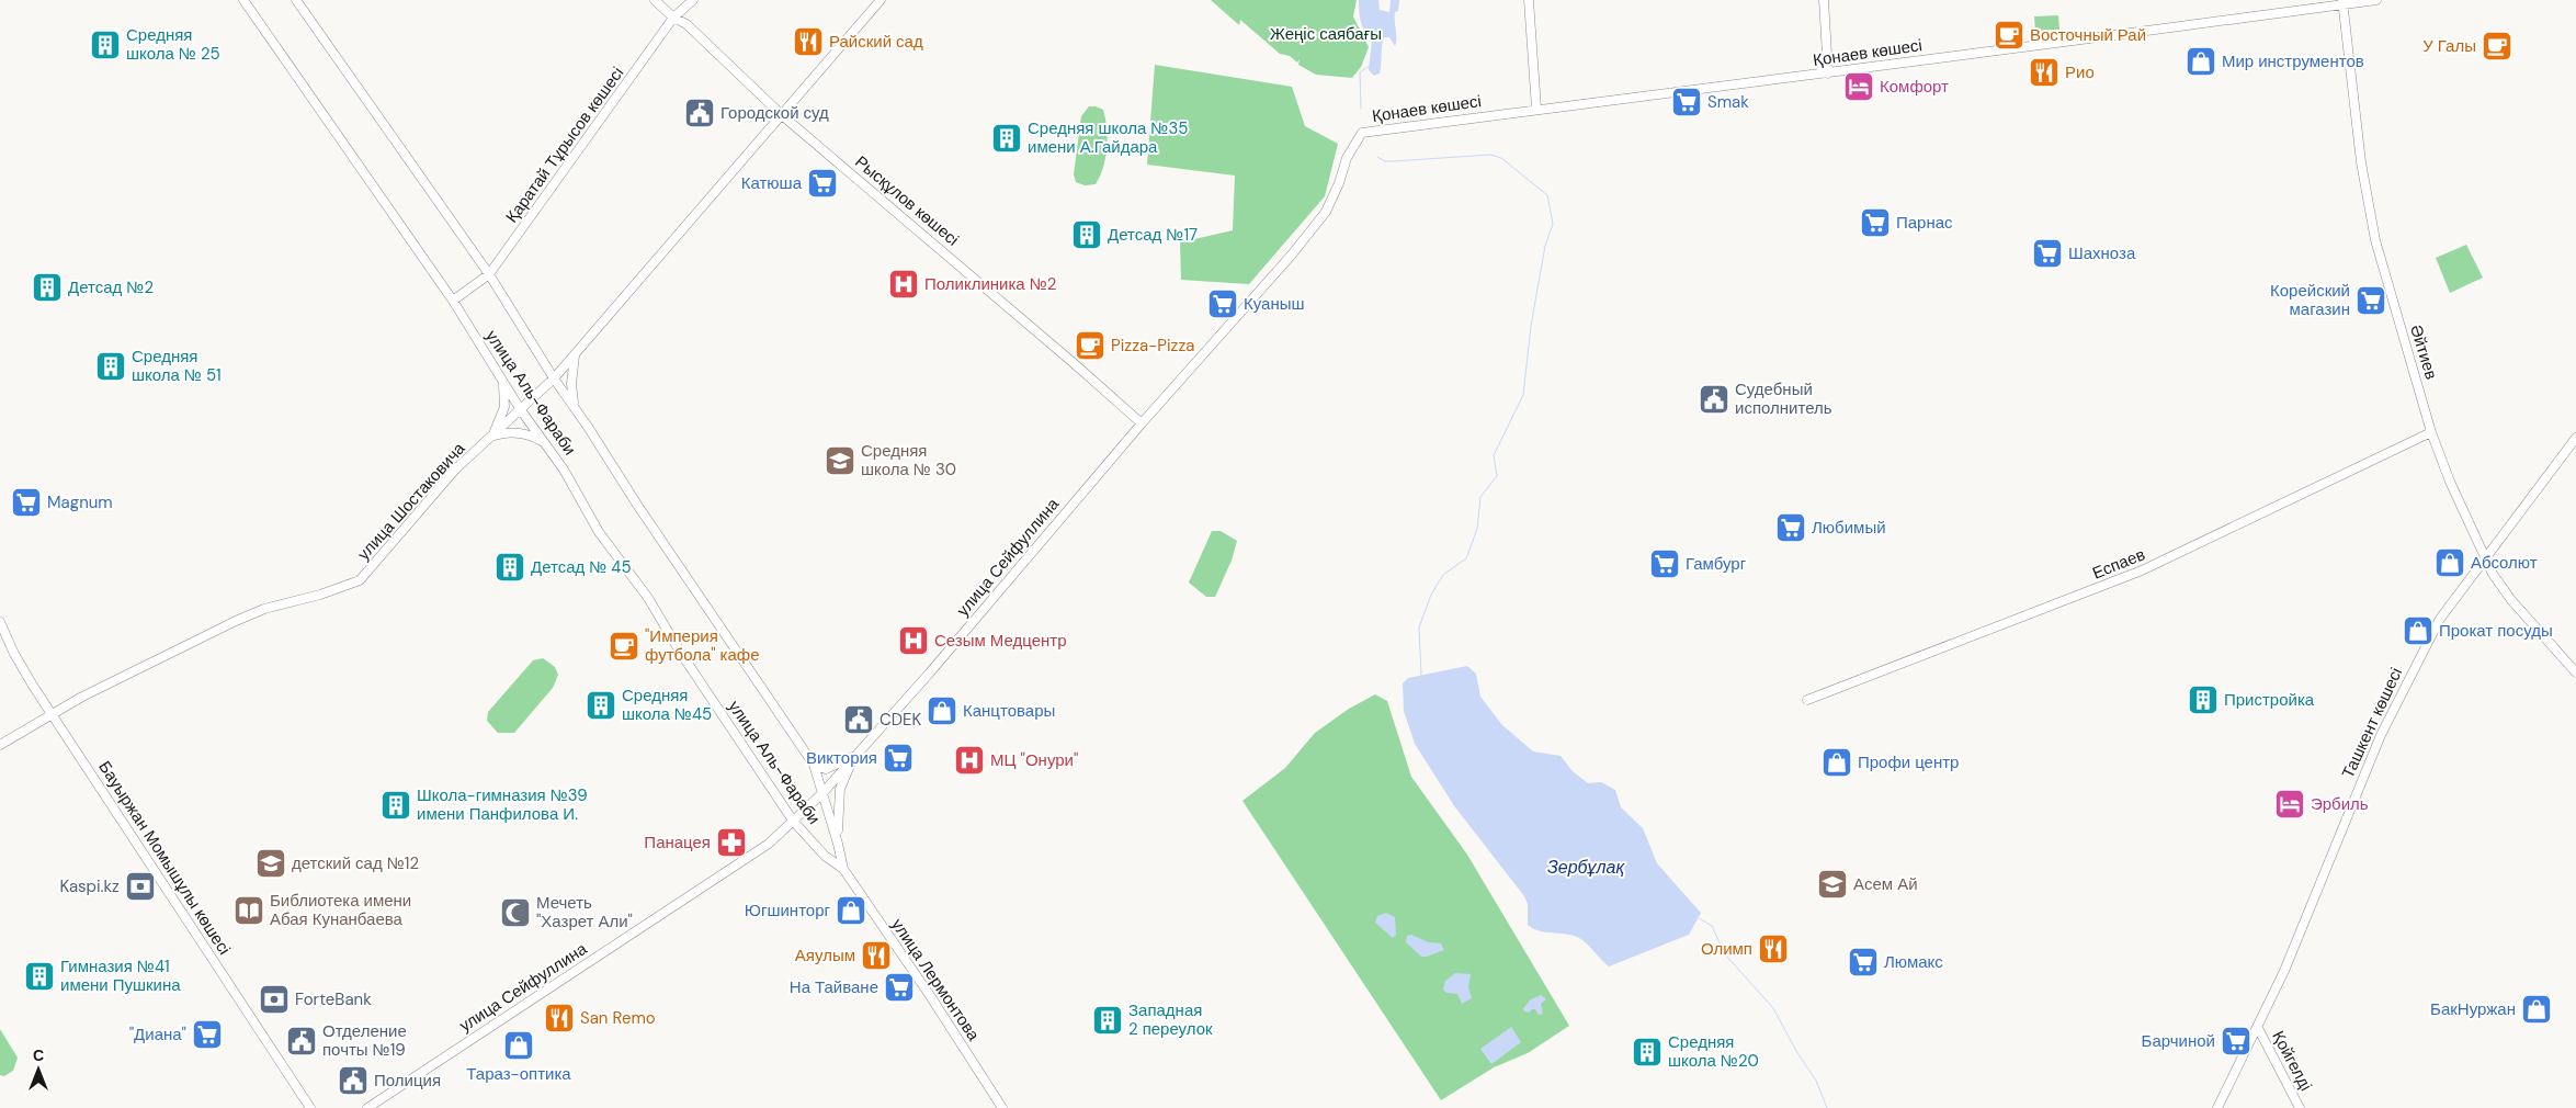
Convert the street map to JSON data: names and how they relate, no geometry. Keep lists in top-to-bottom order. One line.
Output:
{"streets":{"street":["Қонаев көшесі","Қаратай Тұрысов көшесі","Рысқұлов көшесі","Әйтиев","улица Аль-Фараби","улица Шостаковича","улица Сейфуллина","Еспаев","Ташкент көшесі","Бауыржан Момышұлы көшесі","улица Лермонтова","Қойгелді"]},"crossings":[["Қонаев көшесі","Әйтиев"],["Қонаев көшесі","улица Сейфуллина"],["Қаратай Тұрысов көшесі","Рысқұлов көшесі"],["Қаратай Тұрысов көшесі","улица Аль-Фараби"],["Рысқұлов көшесі","улица Шостаковича"],["Рысқұлов көшесі","улица Сейфуллина"],["Әйтиев","Еспаев"],["Әйтиев","Ташкент көшесі"],["улица Аль-Фараби","улица Шостаковича"],["улица Аль-Фараби","улица Сейфуллина"],["улица Аль-Фараби","улица Лермонтова"],["улица Шостаковича","Бауыржан Момышұлы көшесі"],["Ташкент көшесі","Қойгелді"]],"water":["Зербұлақ"],"parks":["Жеңіс саябағы"],"places":{"cafe":["Восточный Рай","У Галы","Pizza-Pizza","\"Империя футбола\" кафе"],"restaurant":["Райский сад","Рио","Олимп","Аяулым","San Remo"],"building":["Средняя школа № 25","Средняя школа №35 имени А.Гайдара","Детсад №17","Детсад №2","Средняя школа № 51","Детсад № 45","Пристройка","Средняя школа №45","Школа-гимназия №39 имени Панфилова И.","Гимназия №41 имени Пушкина","Западная 2 переулок","Средняя школа №20"],"shop":["Мир инструментов","Абсолют","Прокат посуды","Канцтовары","Профи центр","Югшинторг","БакНуржан","Тараз-оптика"],"hotel":["Комфорт","Эрбиль"],"supermarket":["Smak","Катюша","Парнас","Шахноза","Корейский магазин","Куаныш","Magnum","Любимый","Гамбург","Виктория","Люмакс","На Тайване","\"Диана\"","Барчиной"],"public building":["Городской суд","Судебный исполнитель","CDEK","Отделение почты №19","Полиция"],"hospital":["Поликлиника №2","Сезым Медцентр","МЦ \"Онури\""],"school or university":["Средняя школа № 30","детский сад №12","Асем Ай"],"pharmacy":["Панацея"],"bank":["Kaspi.kz","ForteBank"],"library":["Библиотека имени Абая Кунанбаева"],"mosque":["Мечеть \"Хазрет Али\""]},"north":"top"}
